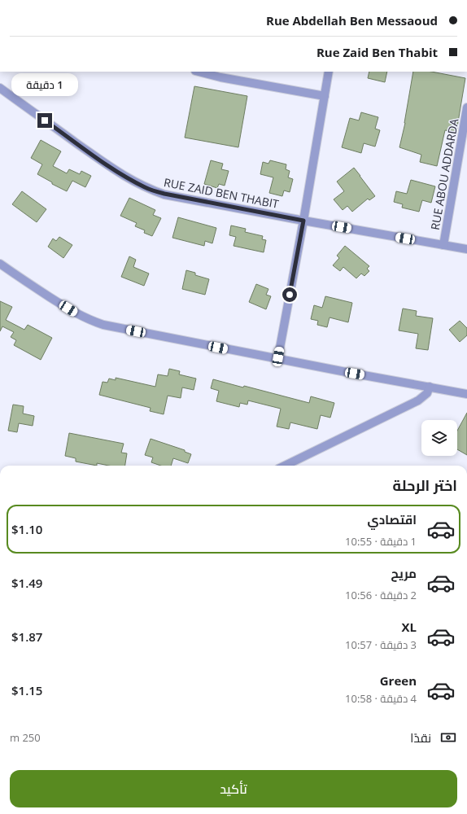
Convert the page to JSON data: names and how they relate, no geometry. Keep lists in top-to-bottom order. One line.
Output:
{"streets":{"street":["RUE ABOU ADDARDA","RUE ZAID BEN THABIT"]},"crossings":[["RUE ABOU ADDARDA","RUE ZAID BEN THABIT"]],"page":{"banner":["Rue Abdellah Ben Messaoud","Rue Zaid Ben Thabit"],"bubble":"1 دقيقة","heading":"اختر الرحلة","list":[{"name":"اقتصادي","note":"1 دقيقة · 10:55","value":"$1.10"},{"name":"مريح","note":"2 دقيقة · 10:56","value":"$1.49"},{"name":"XL","note":"3 دقيقة · 10:57","value":"$1.87"},{"name":"Green","note":"4 دقيقة · 10:58","value":"$1.15"}],"pay":["نقدًا","250 m"],"buttons":"تأكيد"}}
